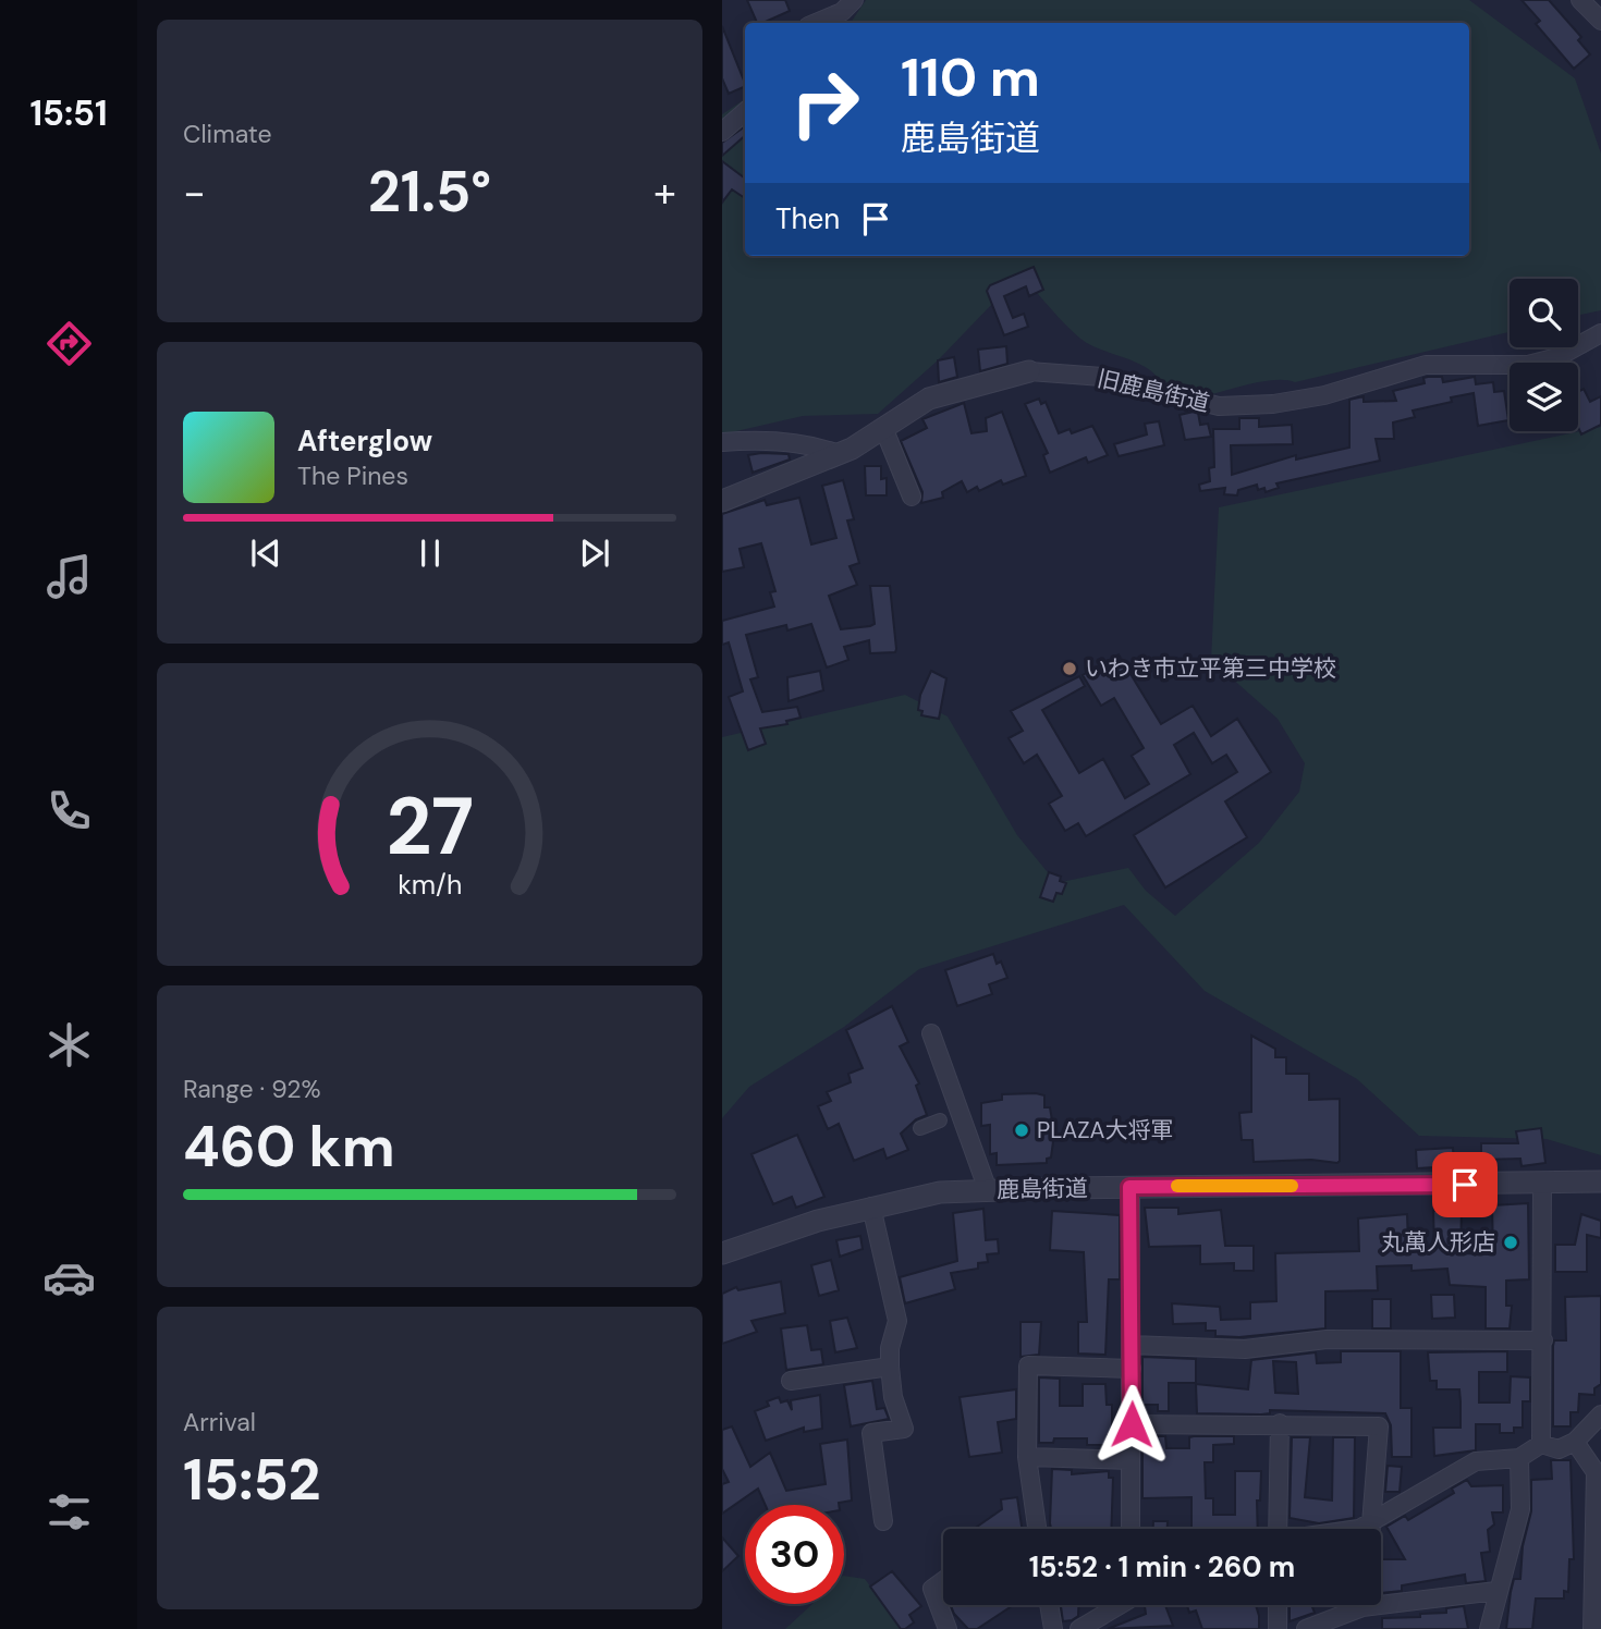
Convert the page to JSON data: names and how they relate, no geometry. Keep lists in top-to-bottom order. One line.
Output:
{"streets":{"street":["旧鹿島街道","鹿島街道"]},"places":["いわき市立平第三中学校","PLAZA大将軍","丸萬人形店"],"page":{"tabs":"15:51","tile":["Climate",["Range · 92%","460 km"],["Arrival","15:52"]],"turn":["110 m","鹿島街道"],"heat":["−","21.5°","+"],"then":"Then","song":["Afterglow","The Pines"],"limit":"30","trip":"15:52 · 1 min · 260 m","gauge":["27","km/h"]}}
